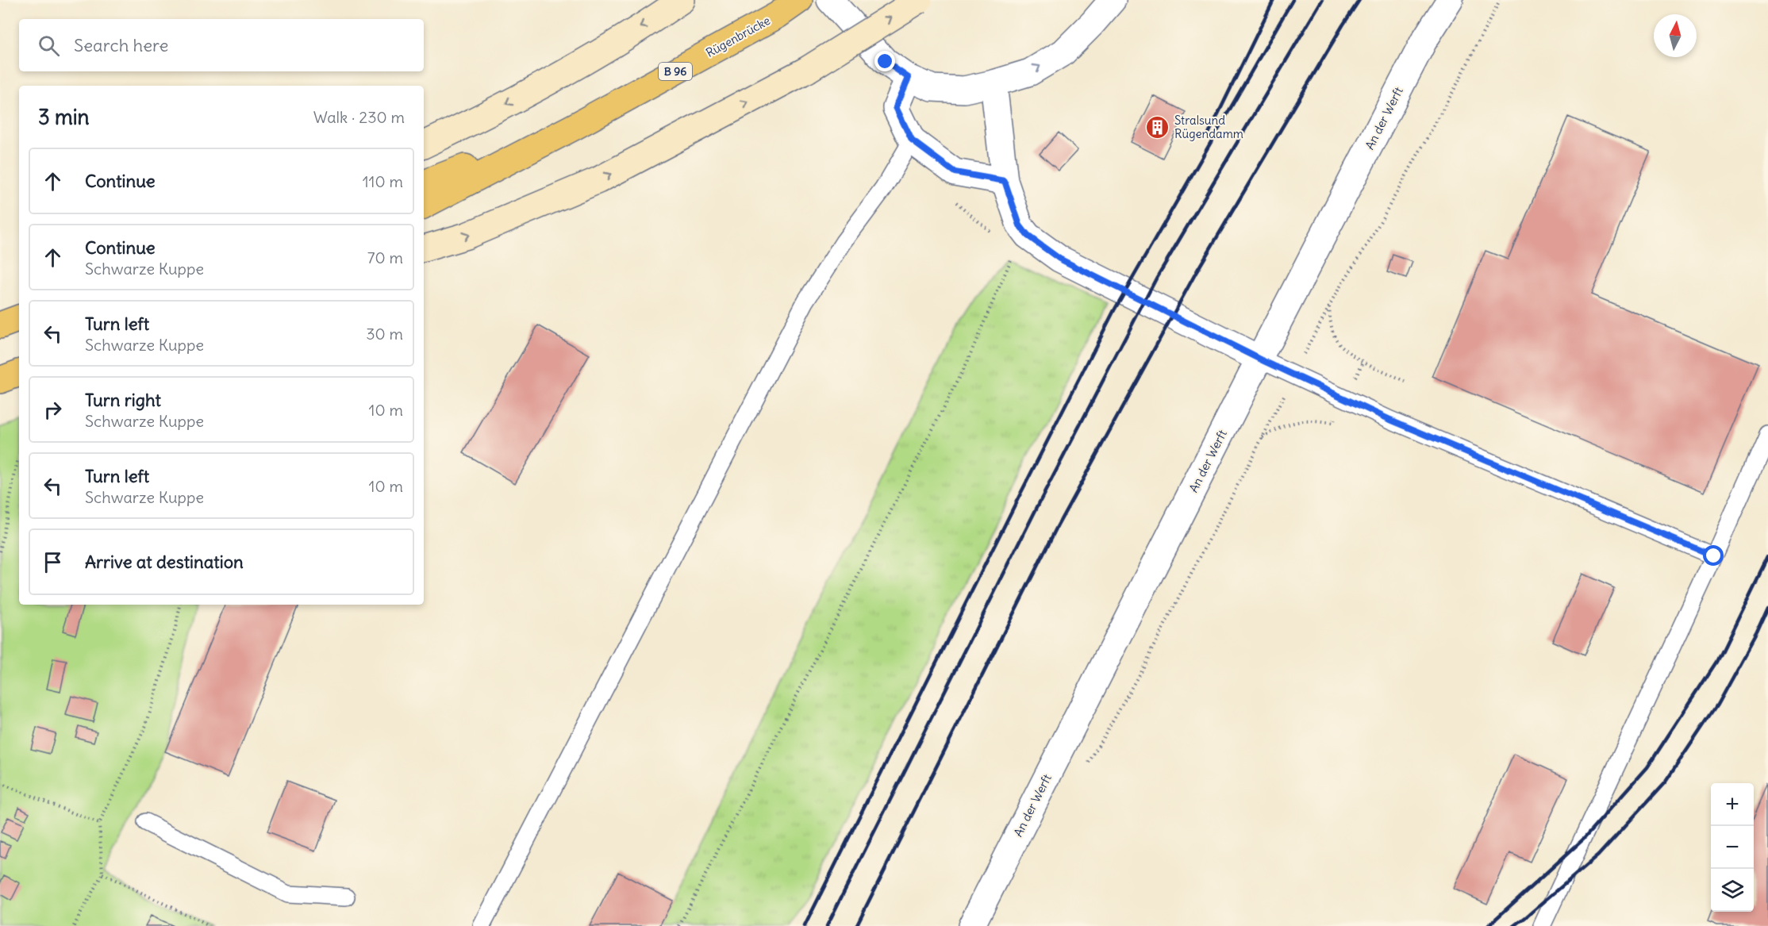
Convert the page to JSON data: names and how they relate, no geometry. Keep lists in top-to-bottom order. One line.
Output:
{"streets":{"highway":["Rügenbrücke","B 96"],"street":["An der Werft"]},"crossings":[["Rügenbrücke","B 96"]],"places":{"building":["Stralsund Rügendamm"]},"north":"top","page":{"search":"Search here","heading":["3 min","Walk · 230 m"],"list":[["Continue","110 m"],["Continue","Schwarze Kuppe","70 m"],["Turn left","Schwarze Kuppe","30 m"],["Turn right","Schwarze Kuppe","10 m"],["Turn left","Schwarze Kuppe","10 m"],"Arrive at destination"],"map_buttons":["+","−"]}}
